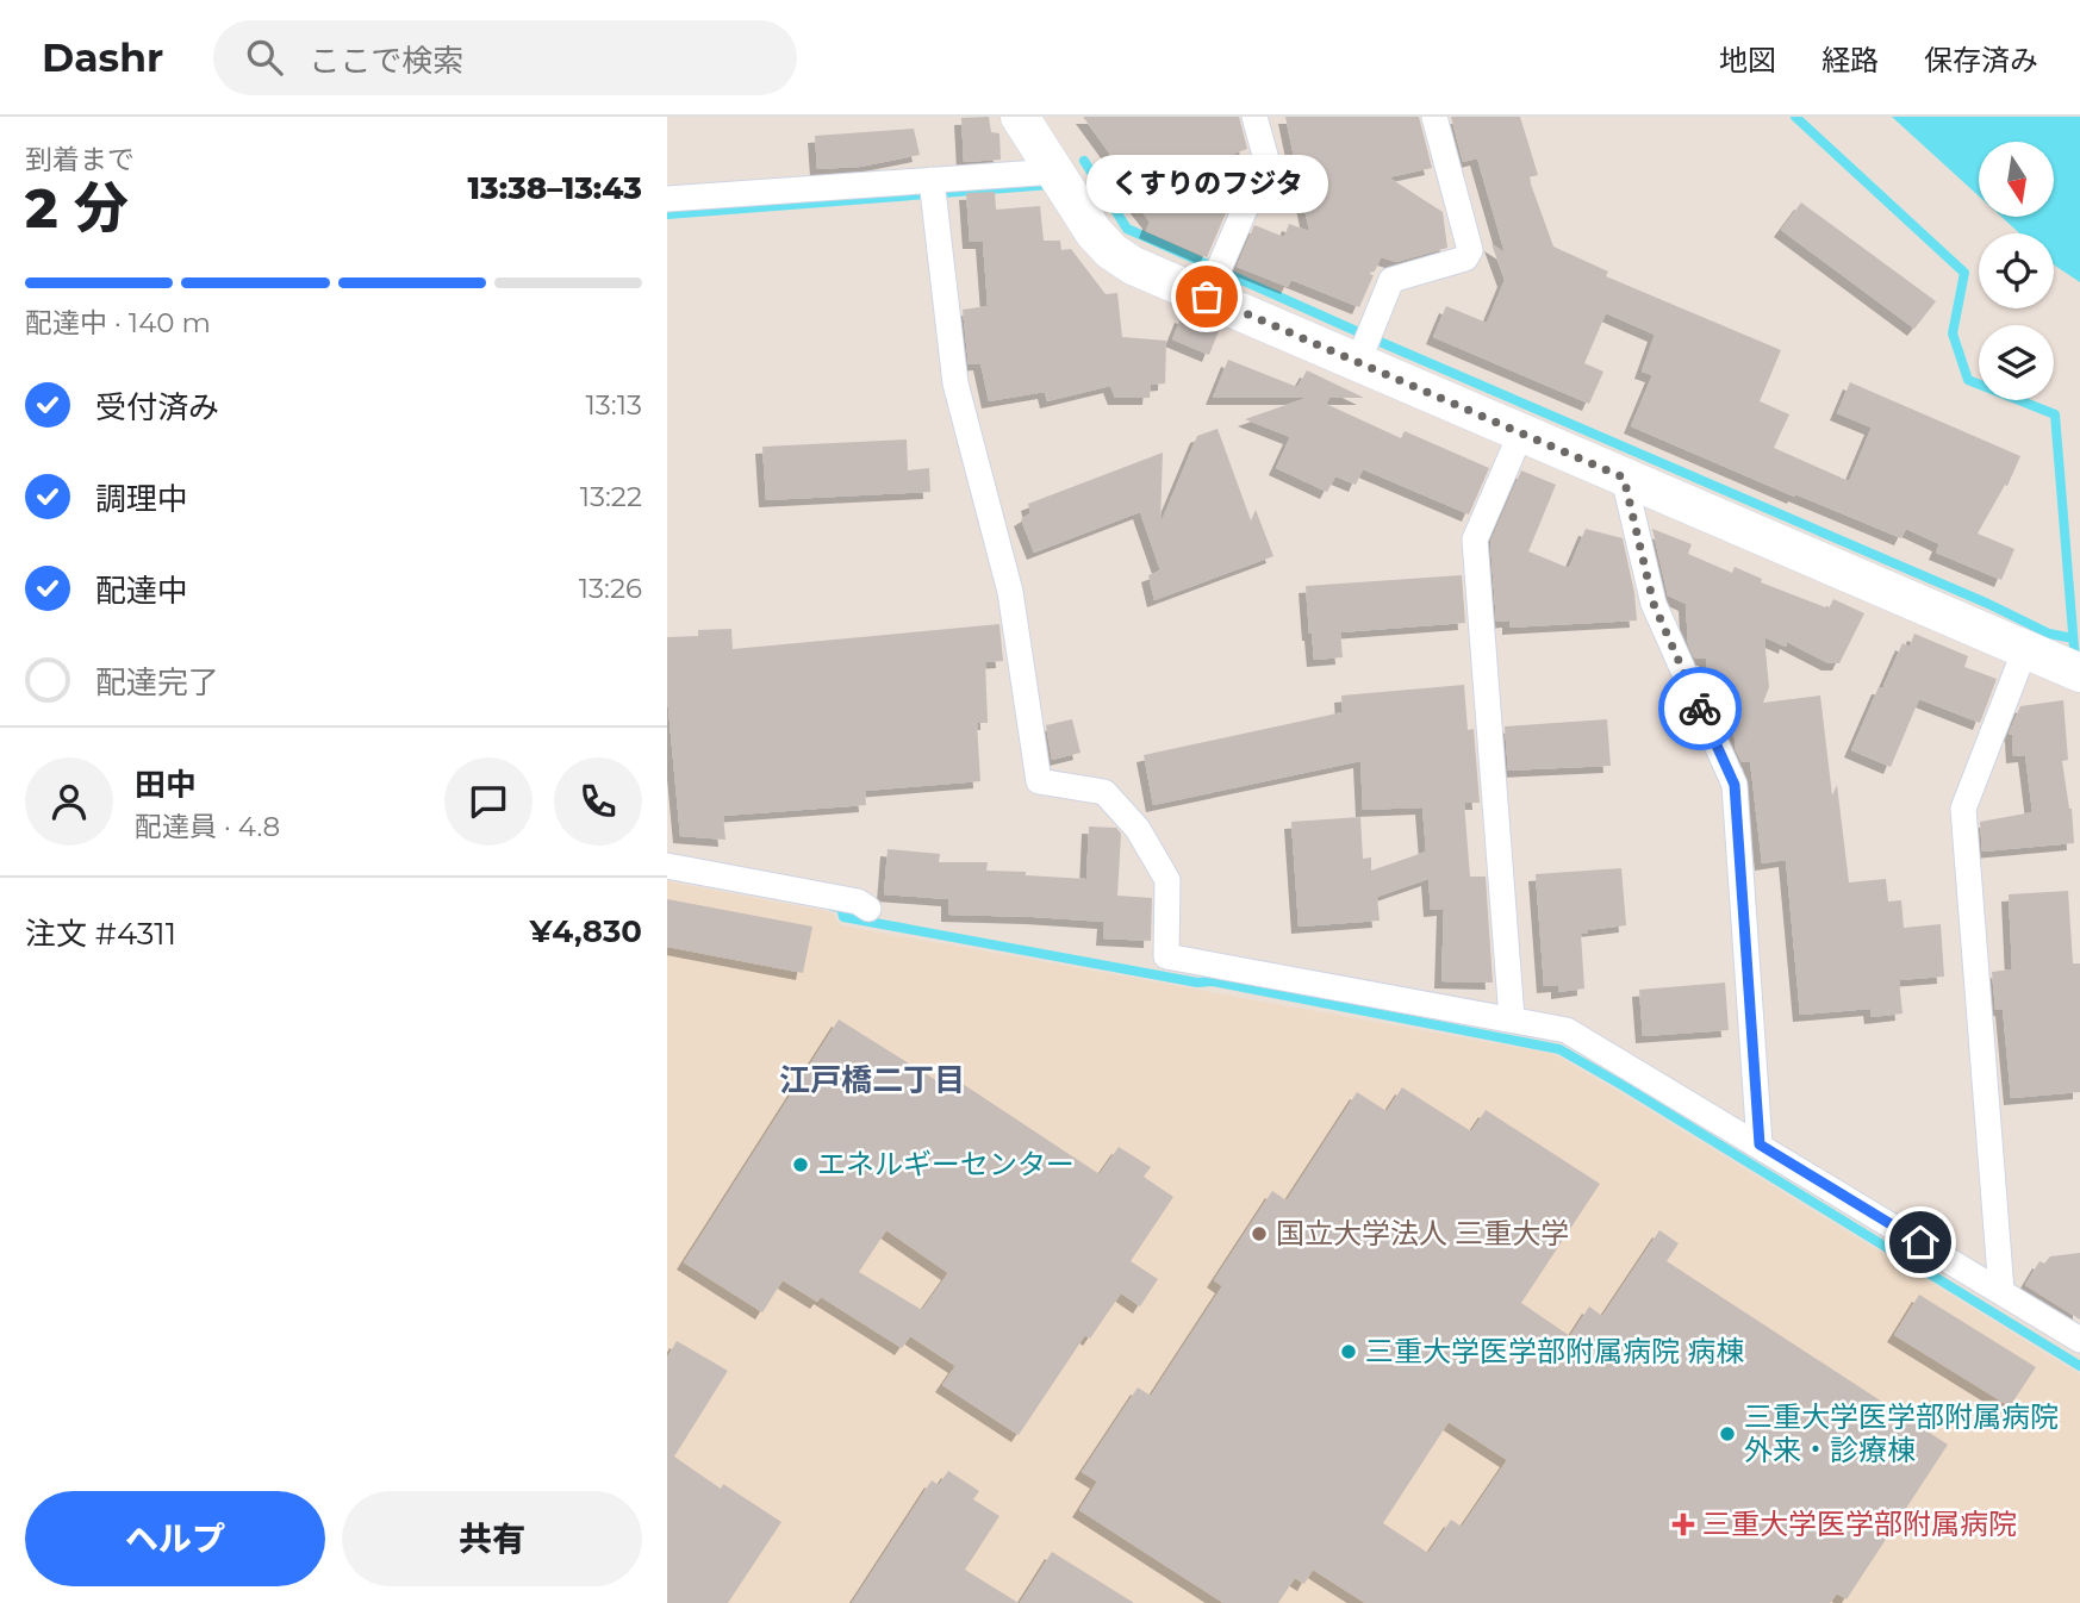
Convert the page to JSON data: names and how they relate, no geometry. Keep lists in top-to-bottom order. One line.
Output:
{"districts":["江戸橋二丁目"],"places":{"other":["くすりのフジタ","エネルギーセンター","国立大学法人 三重大学","三重大学医学部附属病院 病棟","三重大学医学部附属病院 外来・診療棟"],"health":["三重大学医学部附属病院"]},"north":"bottom","page":{"header":"Dashr","search":"ここで検索","nav":["地図","経路","保存済み"],"heading":["2 分","到着まで","13:38–13:43"],"panel":["田中","配達員 · 4.8","注文 #4311","¥4,830"],"bubble":"くすりのフジタ","bar":"配達中 · 140 m","list":[["受付済み","13:13"],["調理中","13:22"],["配達中","13:26"],"配達完了"],"buttons":["ヘルプ","共有"]}}
